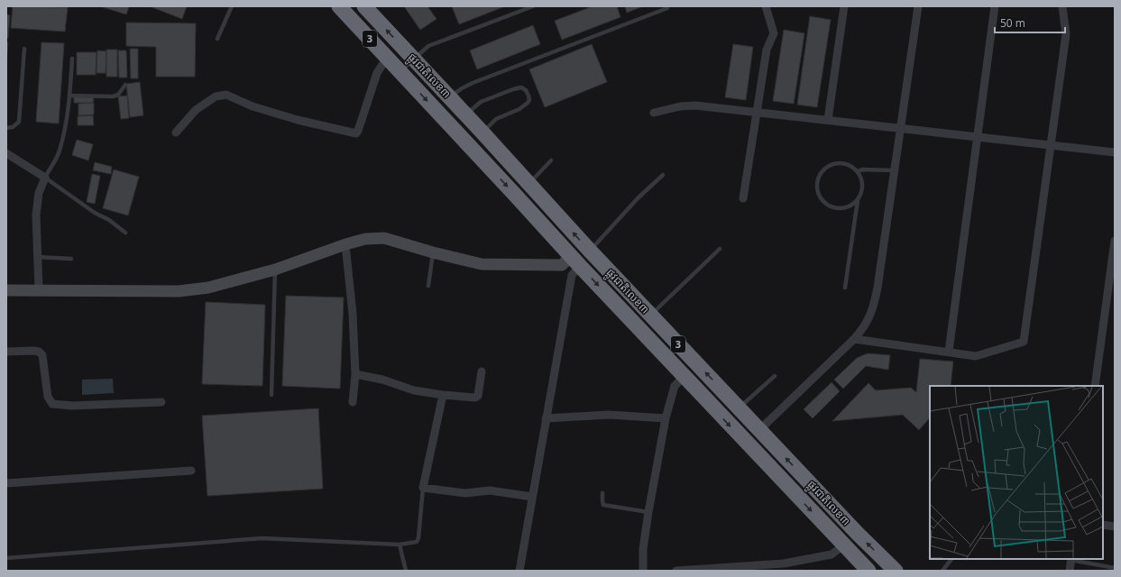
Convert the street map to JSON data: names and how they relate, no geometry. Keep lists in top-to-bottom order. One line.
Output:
{"streets":{"highway":["3","ផ្លូវជាតិលេខ៣"]},"scale_bar":"50 m"}
